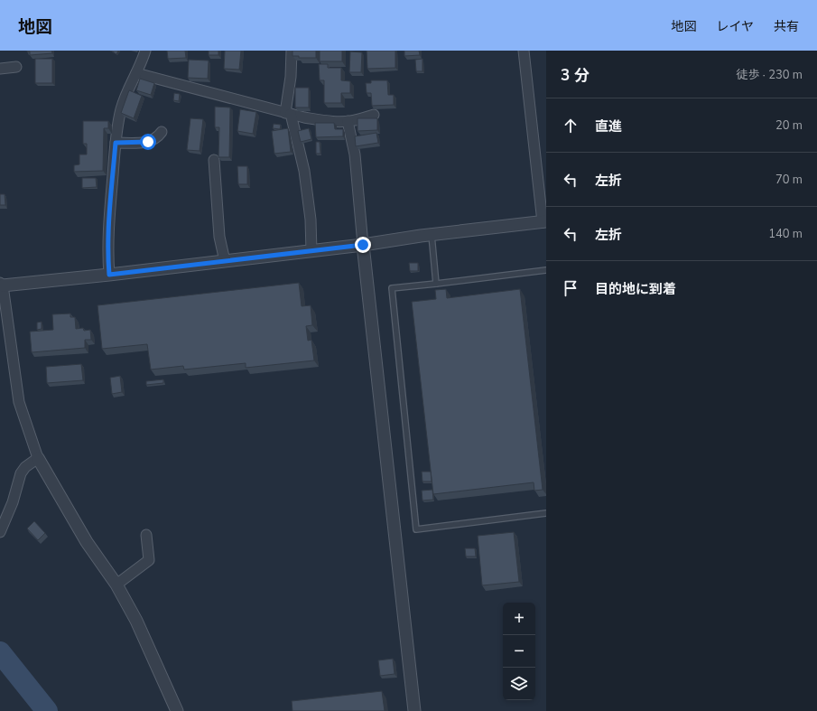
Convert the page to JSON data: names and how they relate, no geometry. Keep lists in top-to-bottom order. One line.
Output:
{"page":{"header":"地図","nav":["地図","レイヤ","共有"],"heading":["3 分","徒歩 · 230 m"],"list":[["直進","20 m"],["左折","70 m"],["左折","140 m"],"目的地に到着"],"map_buttons":["+","−"]}}
